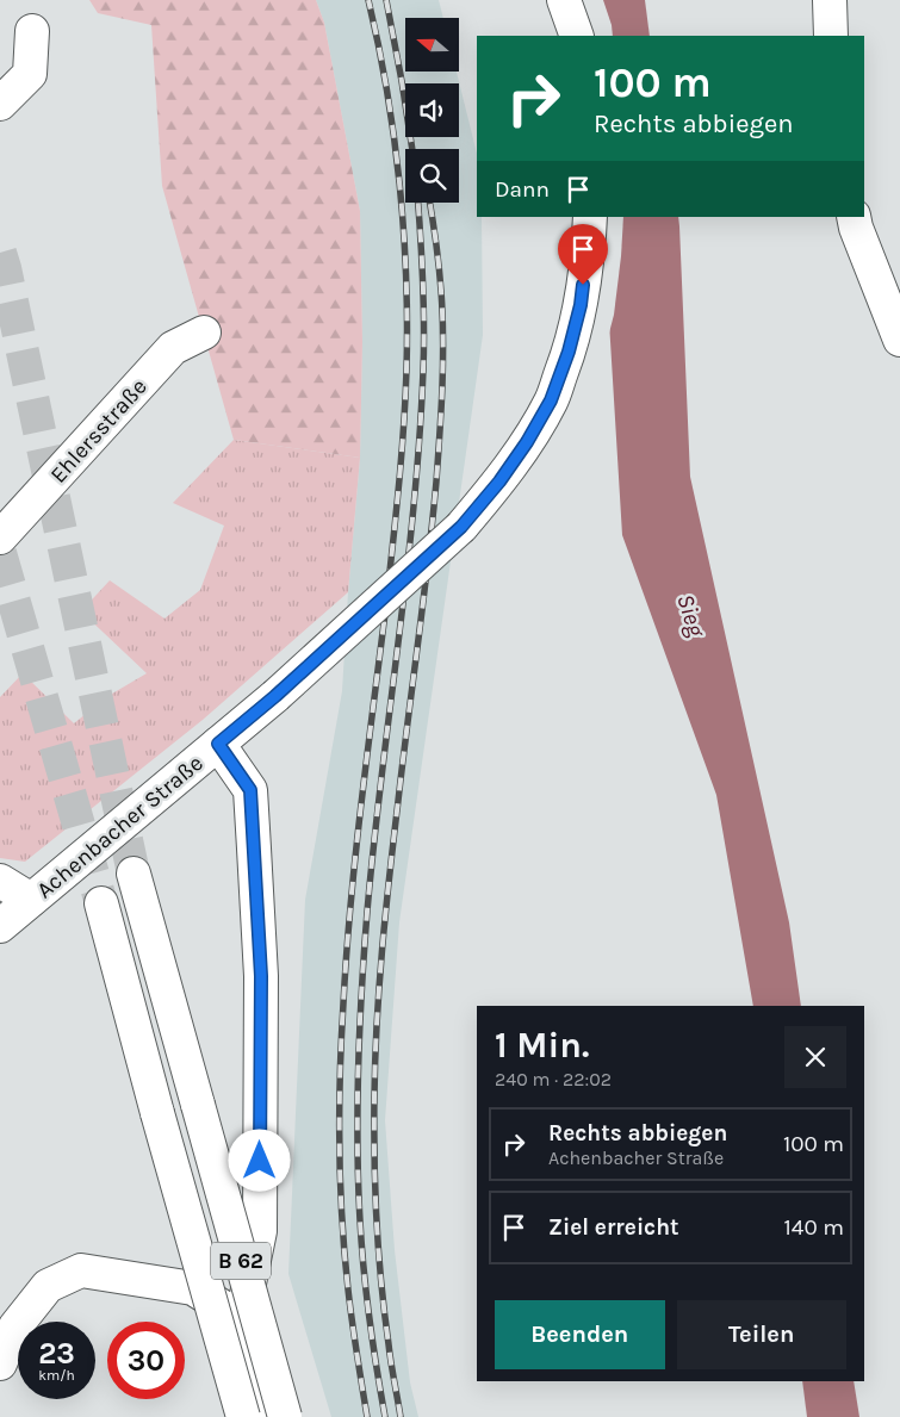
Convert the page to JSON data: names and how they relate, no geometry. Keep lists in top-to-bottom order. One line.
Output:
{"streets":{"main road":["Ehlersstraße","Achenbacher Straße","B 62"]},"water":["Sieg"],"north":"left","page":{"turn":["100 m","Rechts abbiegen"],"then":"Dann","heading":["1 Min.","240 m · 22:02"],"list":[{"name":"Rechts abbiegen","note":"Achenbacher Straße","value":"100 m"},{"name":"Ziel erreicht","value":"140 m"}],"buttons":["Beenden","Teilen"],"speed":"23 km/h","limit":"30"}}
